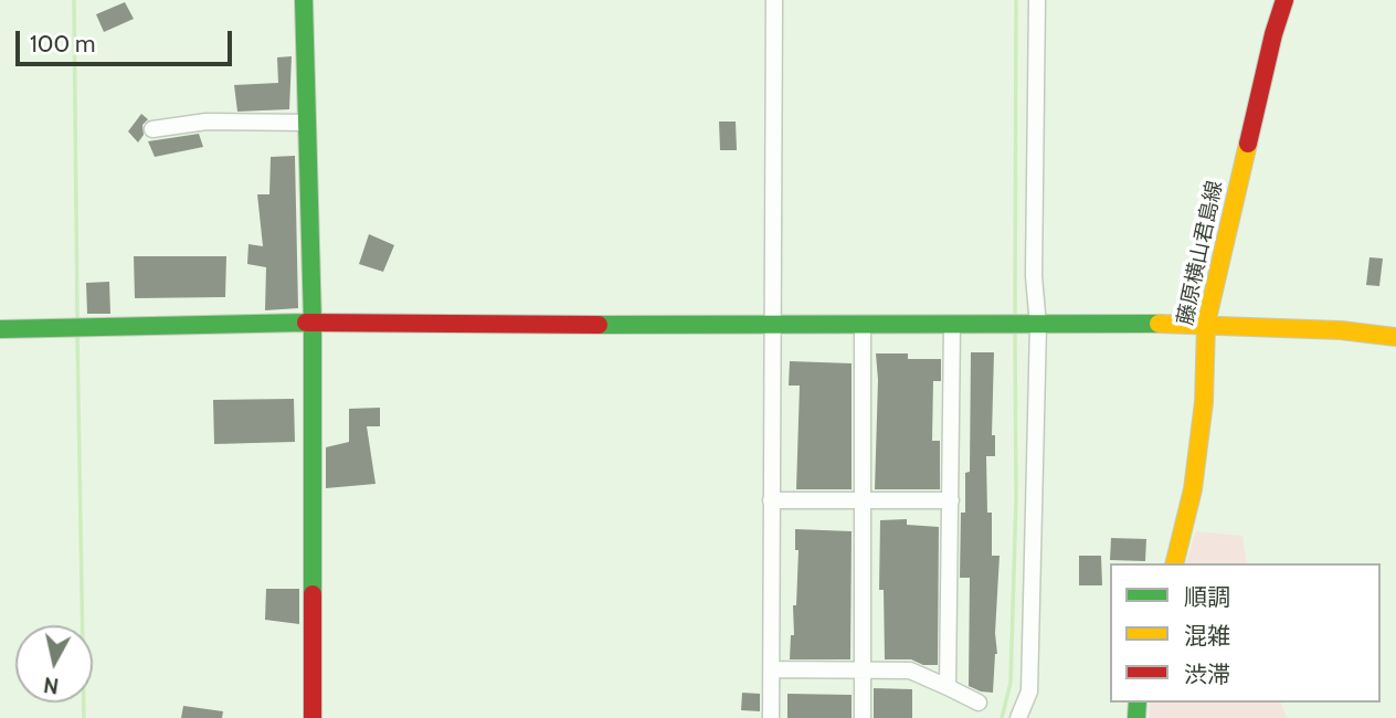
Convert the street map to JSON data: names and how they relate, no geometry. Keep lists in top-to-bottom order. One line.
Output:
{"streets":{"street":["藤原横山君島線"]},"legend":["順調","混雑","渋滞"],"scale_bar":"100 m","north":"bottom"}
